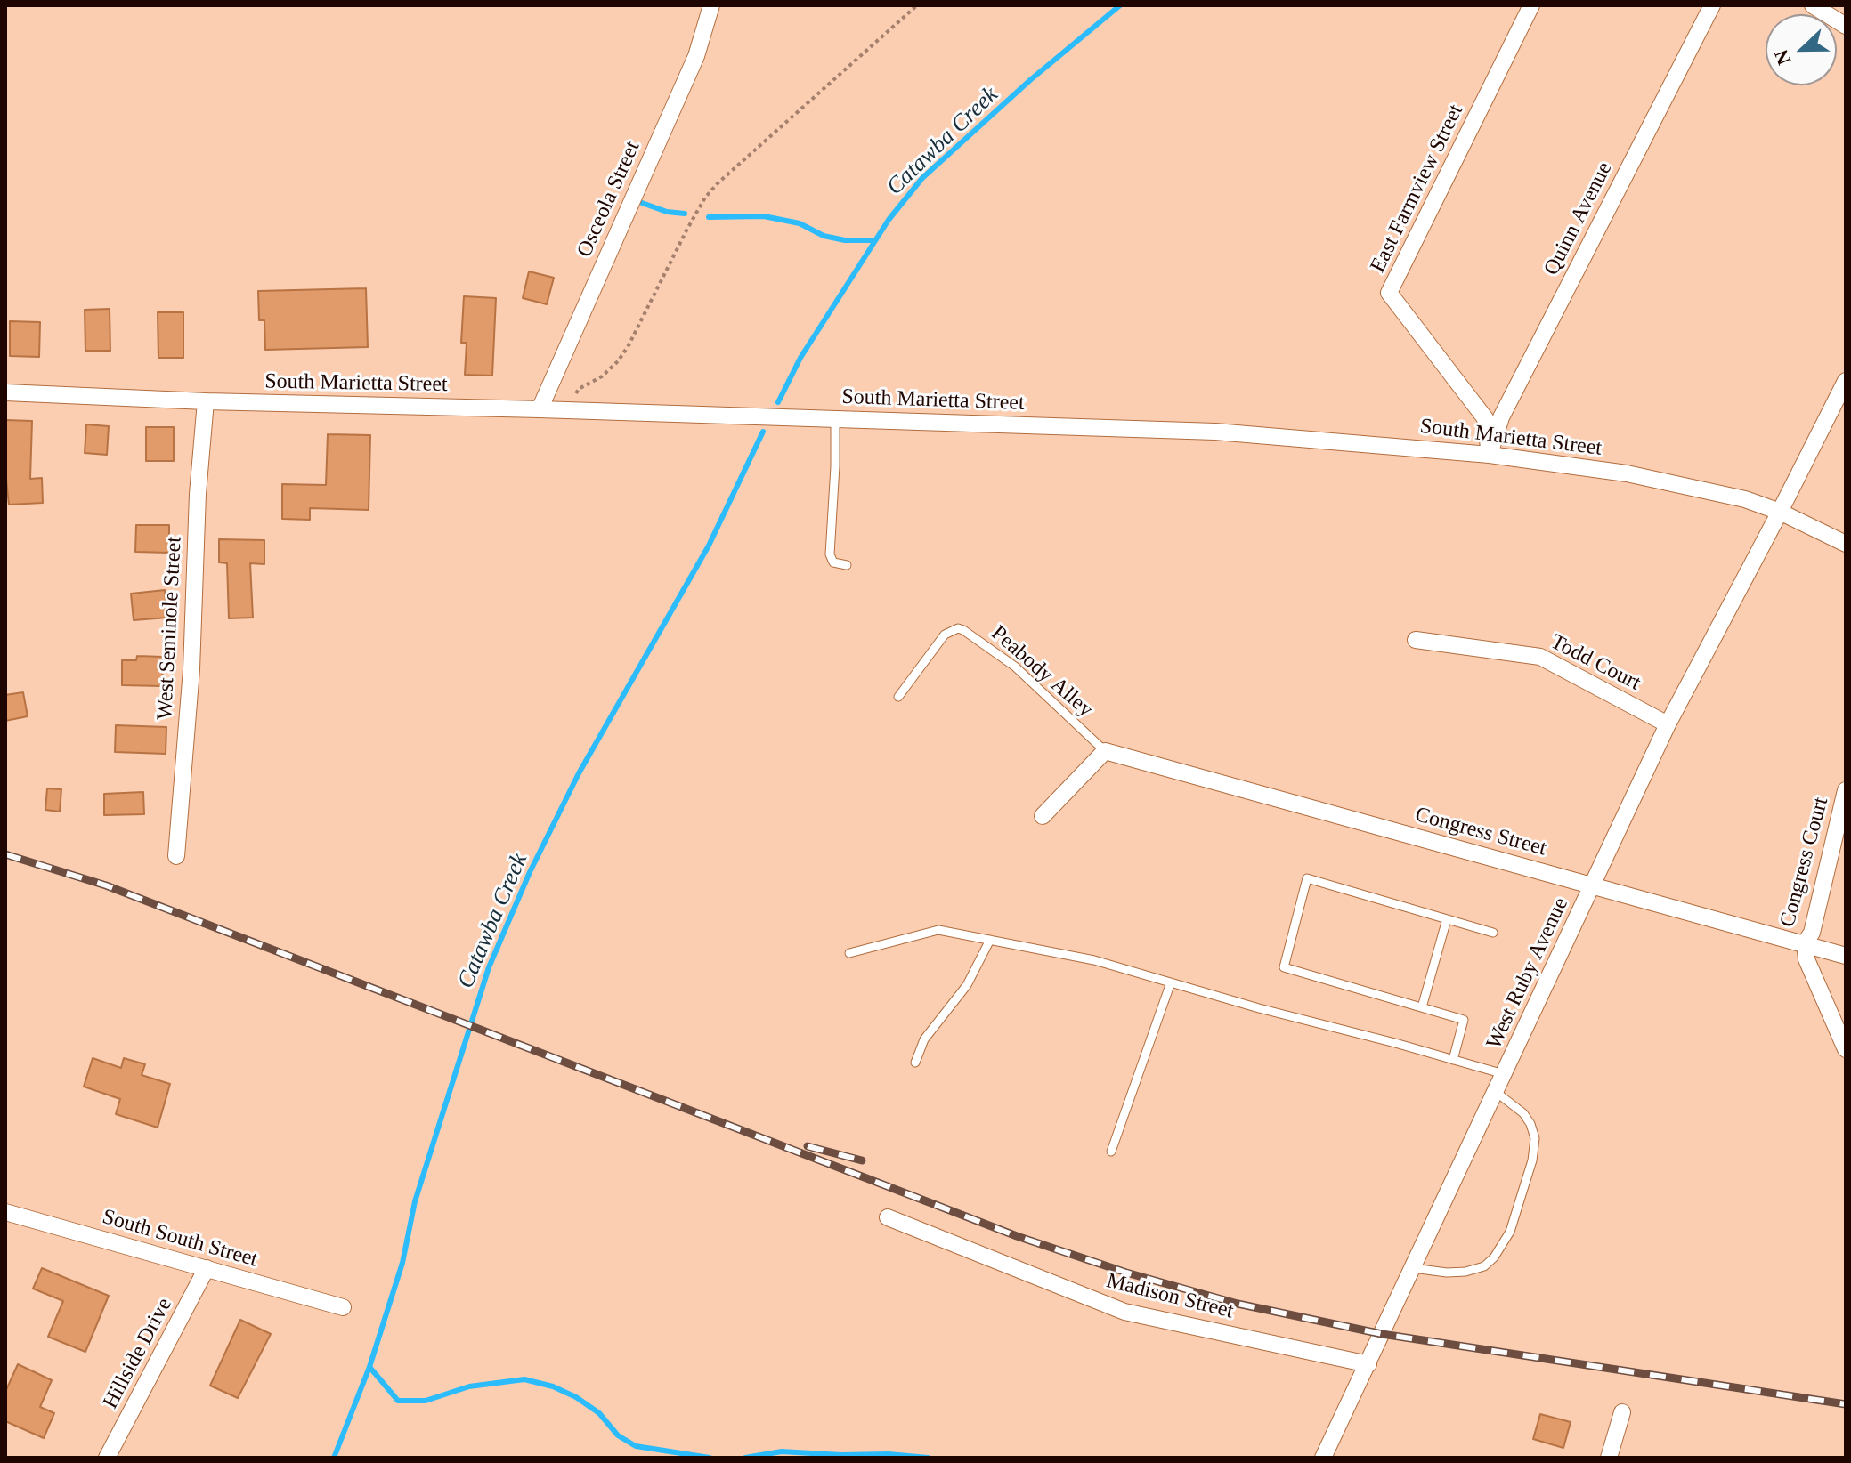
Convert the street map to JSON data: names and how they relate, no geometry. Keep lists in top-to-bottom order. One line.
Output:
{"streets":{"street":["East Farmview Street","Osceola Street","Quinn Avenue","South Marietta Street","West Seminole Street","Todd Court","Congress Street","Congress Court","West Ruby Avenue","South South Street","Madison Street","Hillside Drive"],"lane":["Peabody Alley"]},"crossings":[["East Farmview Street","Quinn Avenue"],["East Farmview Street","South Marietta Street"],["Osceola Street","South Marietta Street"],["Quinn Avenue","South Marietta Street"],["South Marietta Street","West Seminole Street"],["South Marietta Street","West Ruby Avenue"],["Todd Court","West Ruby Avenue"],["Peabody Alley","Congress Street"],["Congress Street","Congress Court"],["Congress Street","West Ruby Avenue"],["West Ruby Avenue","Madison Street"],["South South Street","Hillside Drive"]],"water":["Catawba Creek"],"north":"left"}
